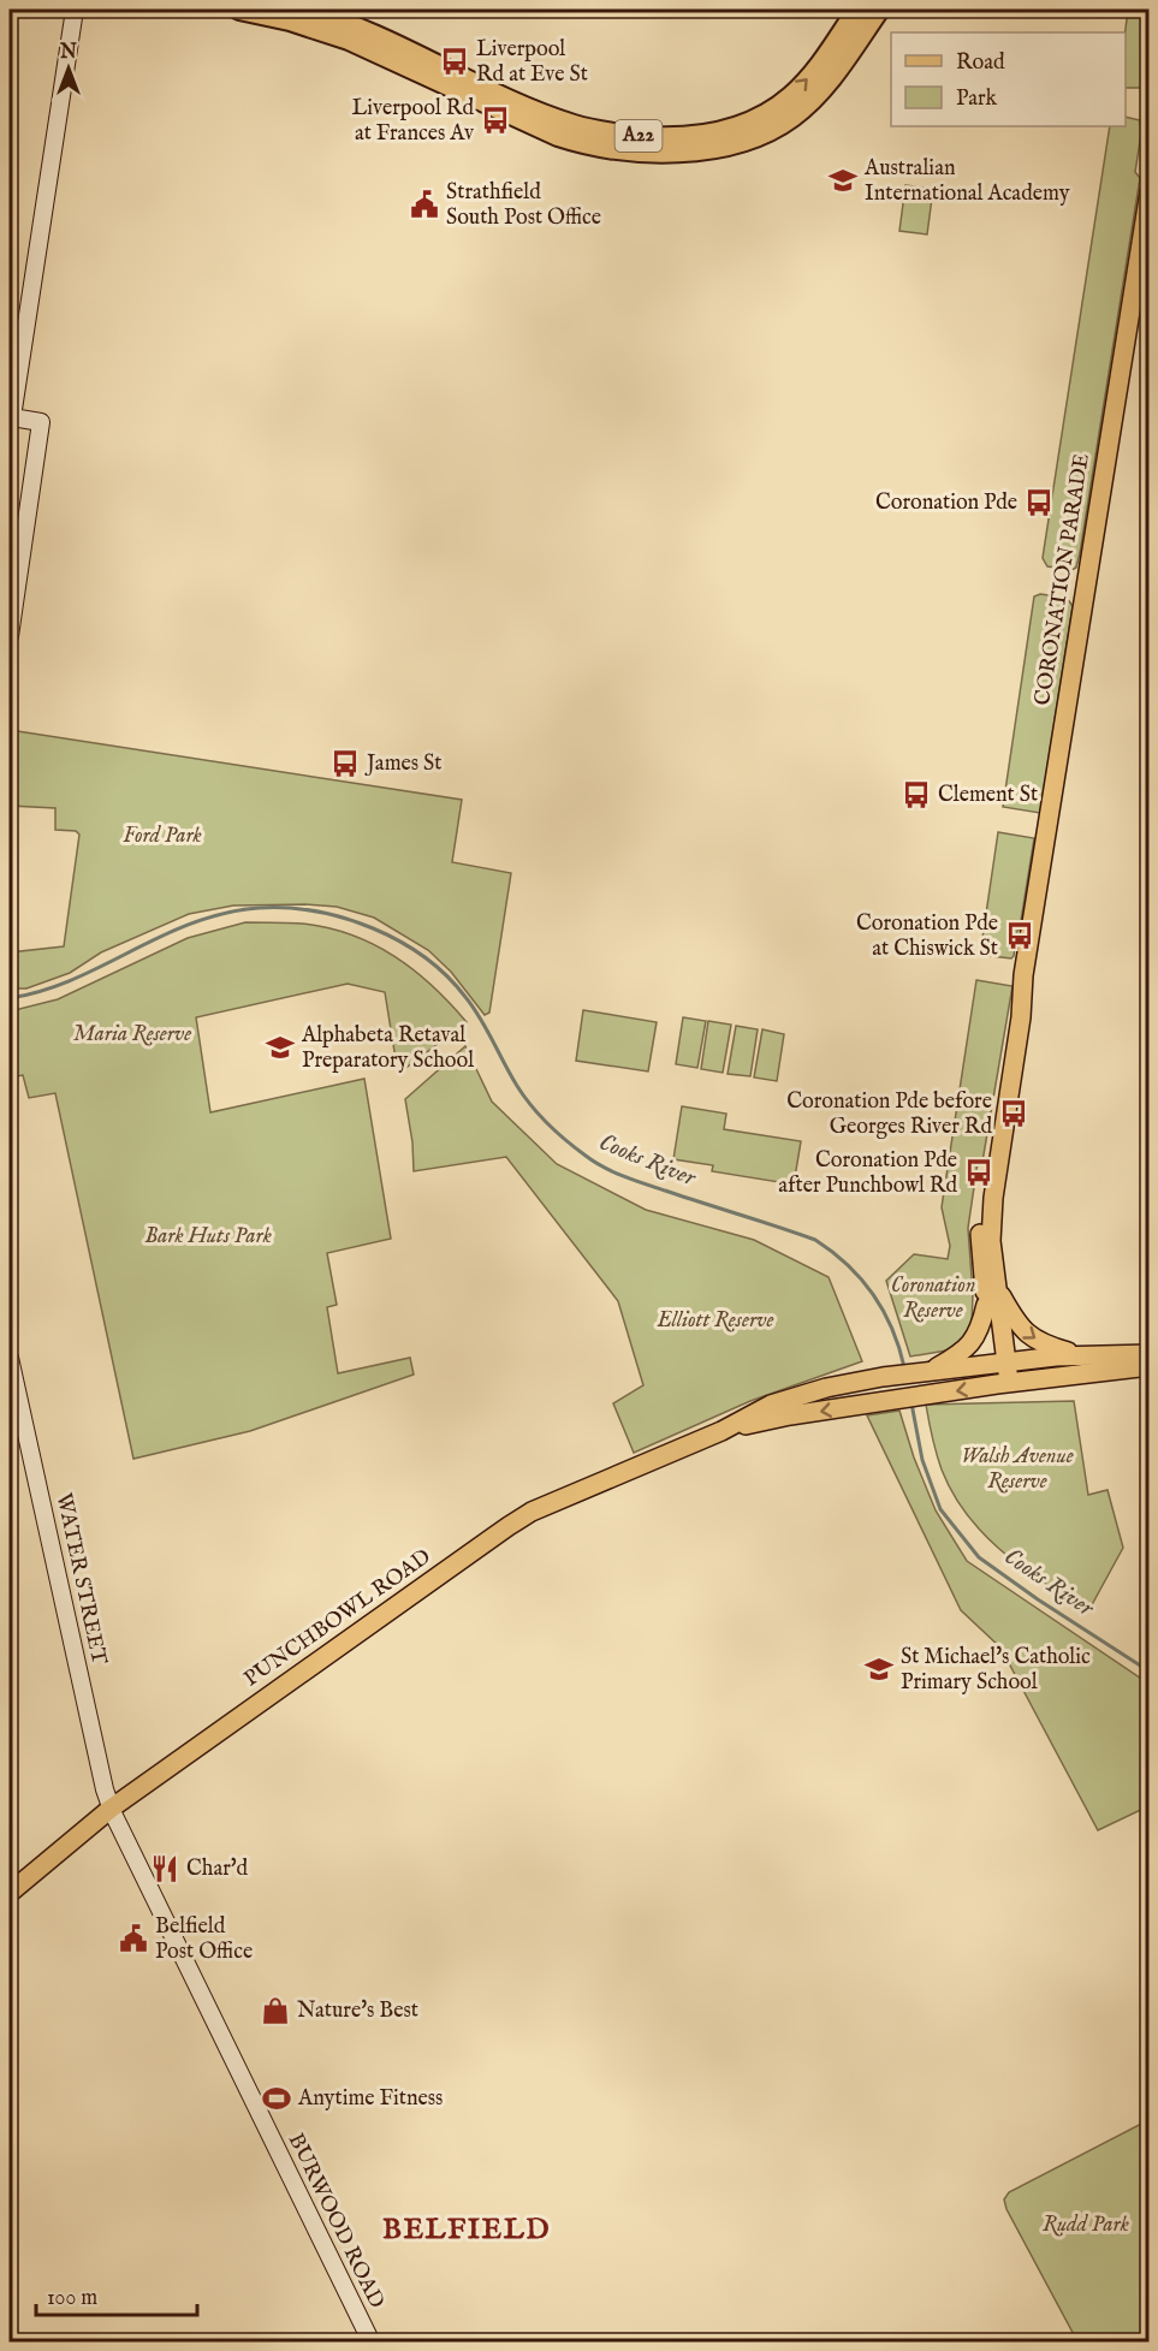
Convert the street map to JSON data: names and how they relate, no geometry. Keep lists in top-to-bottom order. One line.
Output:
{"streets":{"highway":["A22"],"main road":["CORONATION PARADE","WATER STREET","PUNCHBOWL ROAD","BURWOOD ROAD"]},"crossings":[["CORONATION PARADE","PUNCHBOWL ROAD"],["WATER STREET","PUNCHBOWL ROAD"],["WATER STREET","BURWOOD ROAD"],["PUNCHBOWL ROAD","BURWOOD ROAD"]],"districts":["BELFIELD"],"water":["Cooks River"],"parks":["Ford Park","Maria Reserve","Bark Huts Park","Coronation Reserve","Elliott Reserve","Walsh Avenue Reserve","Rudd Park"],"places":{"bus stop":["Liverpool Rd at Eve St","Liverpool Rd at Frances Av","Coronation Pde","James St","Clement St","Coronation Pde at Chiswick St","Coronation Pde before Georges River Rd","Coronation Pde after Punchbowl Rd"],"school or university":["Australian International Academy","Alphabeta Retaval Preparatory School","St Michael's Catholic Primary School"],"public building":["Strathfield South Post Office","Belfield Post Office"],"restaurant":["Char'd"],"shop":["Nature's Best"],"sports":["Anytime Fitness"]},"legend":["Road","Park"],"scale_bar":"100 m","north":"top"}
